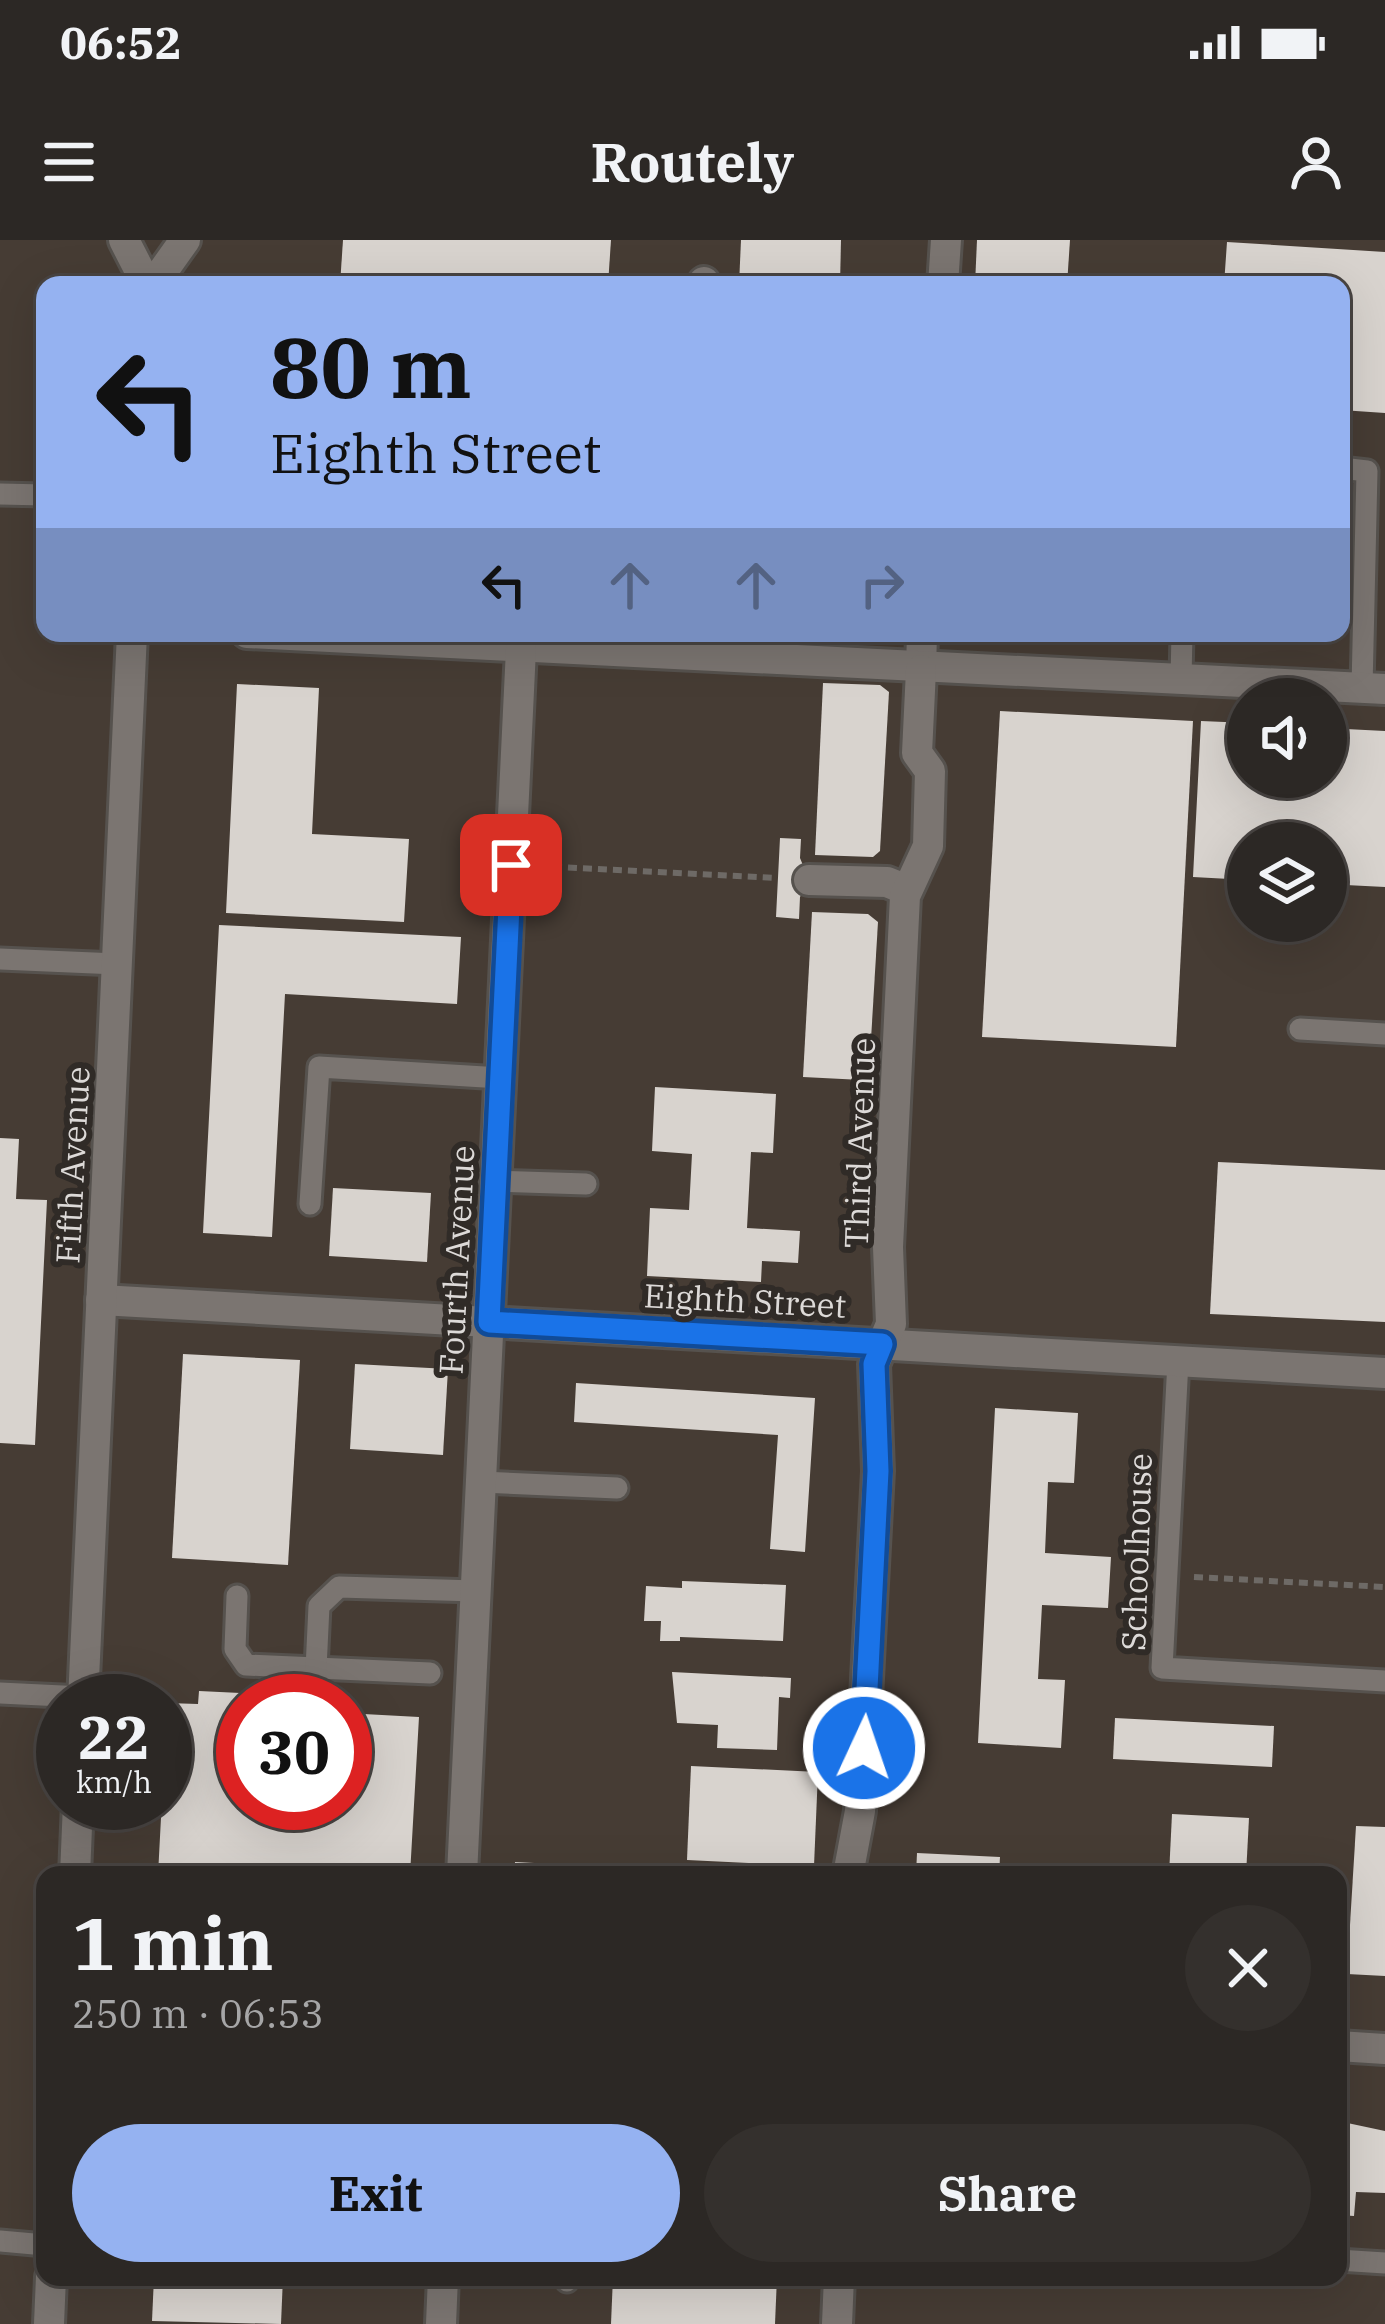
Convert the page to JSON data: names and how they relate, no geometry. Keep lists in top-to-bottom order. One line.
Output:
{"streets":{"street":["Third Avenue","Fifth Avenue","Fourth Avenue","Eighth Street"],"lane":["Schoolhouse"]},"crossings":[["Third Avenue","Eighth Street"],["Fifth Avenue","Eighth Street"],["Fourth Avenue","Eighth Street"],["Eighth Street","Schoolhouse"]],"page":{"status":"06:52","header":"Routely","turn":["80 m","Eighth Street"],"speed":"22 km/h","limit":"30","heading":["1 min","250 m · 06:53"],"buttons":["Exit","Share"]}}
